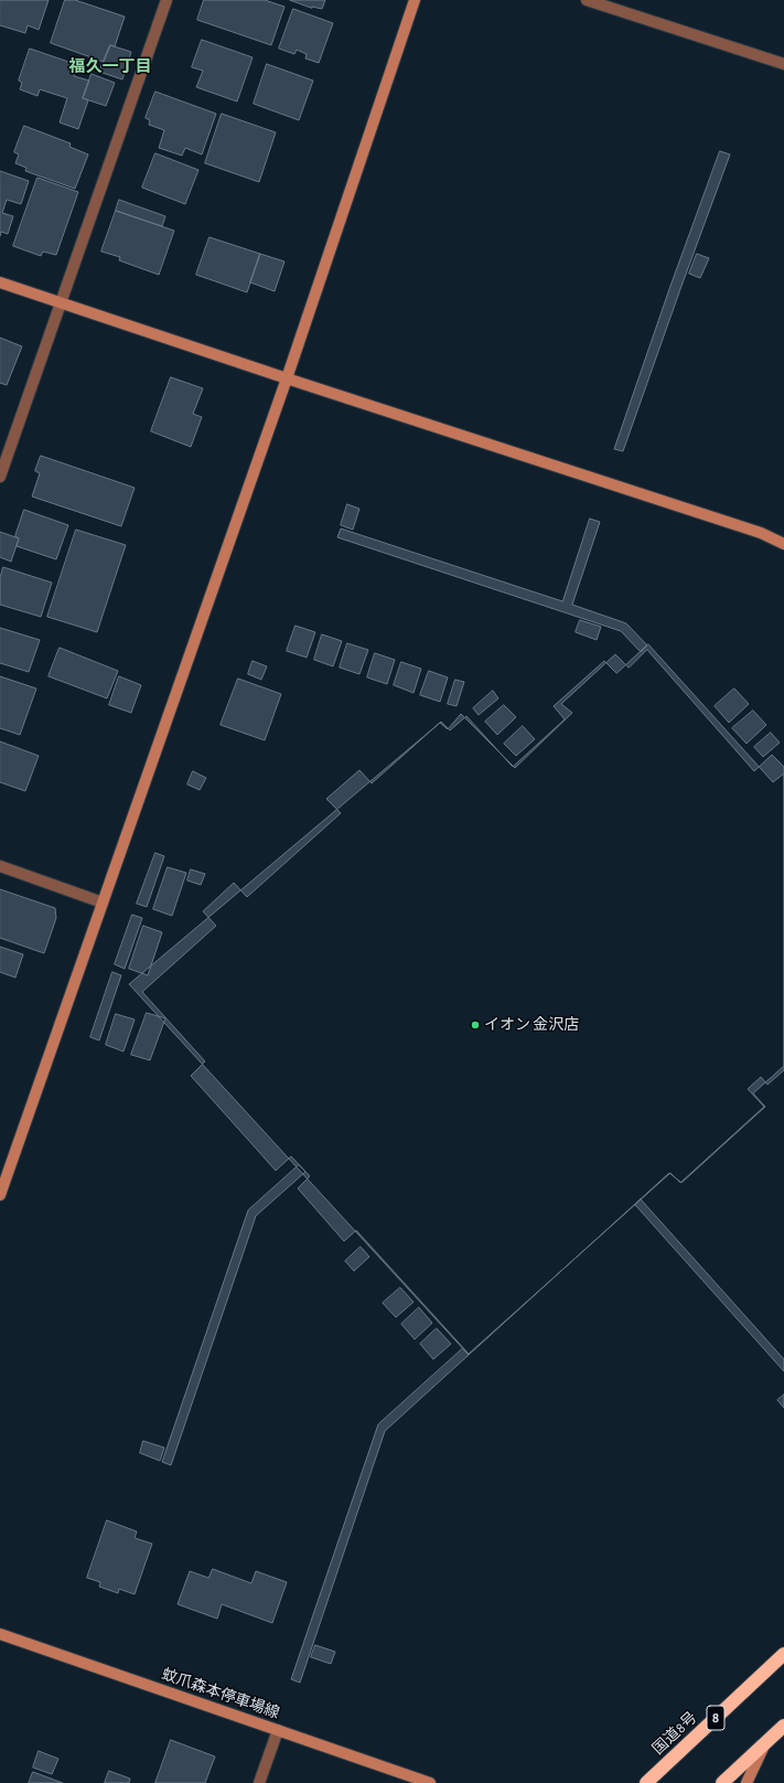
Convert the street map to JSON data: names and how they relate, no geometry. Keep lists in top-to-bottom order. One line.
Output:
{"streets":{"highway":["8","国道8号"],"street":["蚊爪森本停車場線"]},"districts":["福久一丁目"],"places":["イオン 金沢店"]}
